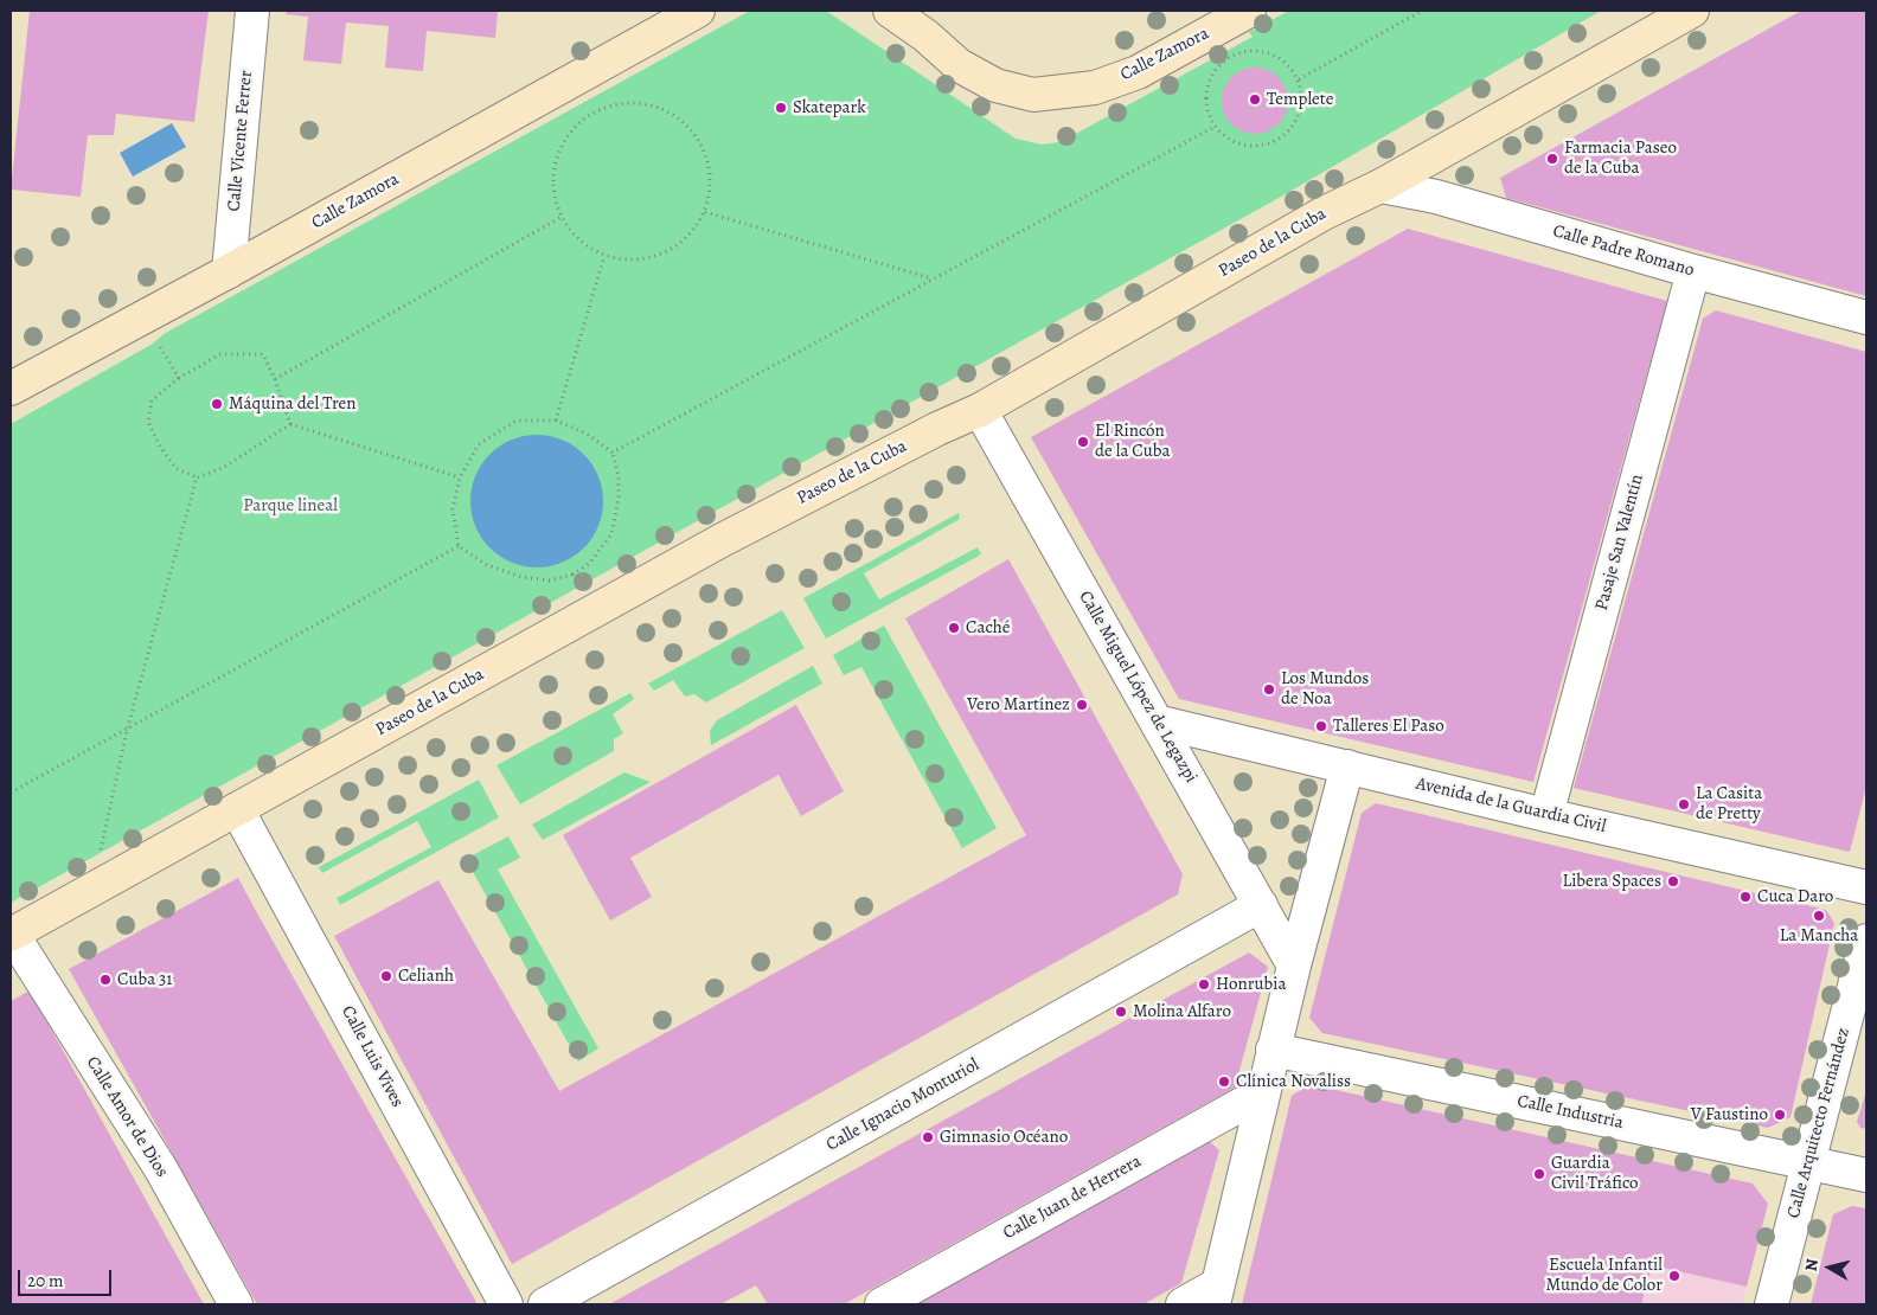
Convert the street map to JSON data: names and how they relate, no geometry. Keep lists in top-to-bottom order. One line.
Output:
{"streets":{"main road":["Calle Zamora","Paseo de la Cuba"],"street":["Calle Vicente Ferrer","Calle Padre Romano","Pasaje San Valentín","Calle Miguel López de Legazpi","Avenida de la Guardia Civil","Calle Luis Vives","Calle Ignacio Monturiol","Calle Industria","Calle Amor de Dios","Calle Arquitecto Fernández","Calle Juan de Herrera"]},"crossings":[["Calle Zamora","Calle Vicente Ferrer"],["Paseo de la Cuba","Calle Padre Romano"],["Paseo de la Cuba","Calle Miguel López de Legazpi"],["Paseo de la Cuba","Calle Luis Vives"],["Paseo de la Cuba","Calle Amor de Dios"],["Calle Padre Romano","Pasaje San Valentín"],["Pasaje San Valentín","Avenida de la Guardia Civil"],["Calle Miguel López de Legazpi","Avenida de la Guardia Civil"],["Calle Miguel López de Legazpi","Calle Ignacio Monturiol"],["Calle Industria","Calle Arquitecto Fernández"]],"parks":["Parque lineal"],"places":["Templete","Skatepark","Farmacia Paseo de la Cuba","Máquina del Tren","El Rincón de la Cuba","Caché","Los Mundos de Noa","Vero Martínez","Talleres El Paso","La Casita de Pretty","Libera Spaces","Cuca Daro","La Mancha","Celianh","Cuba 31","Honrubia","Molina Alfaro","Clínica Novaliss","V Faustino","Gimnasio Océano","Guardia Civil Tráfico","Escuela Infantil Mundo de Color"],"scale_bar":"20 m","north":"left"}
